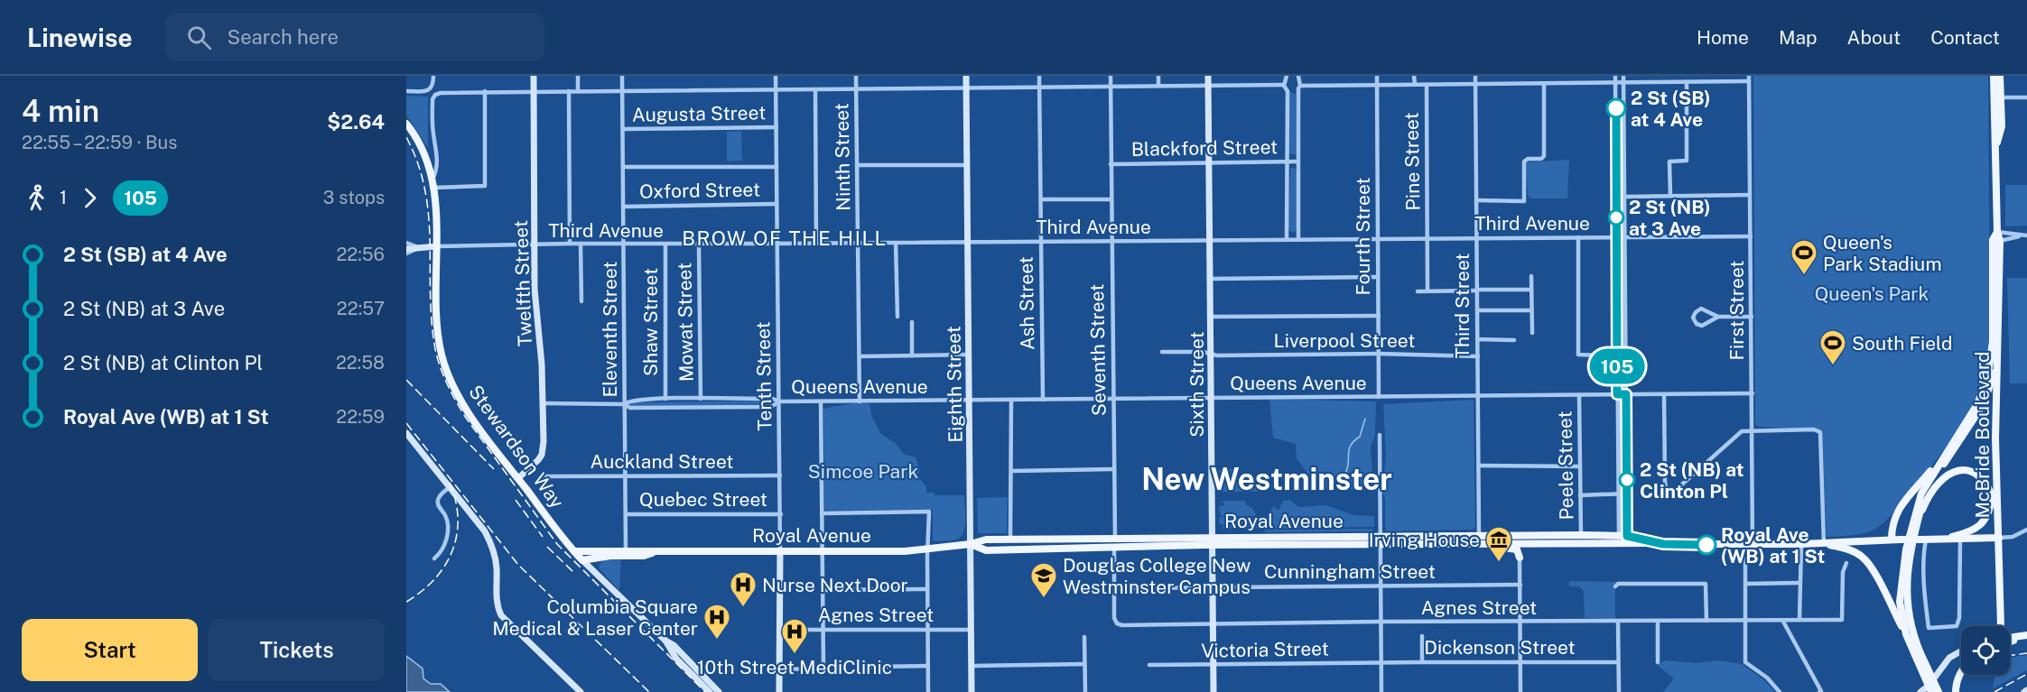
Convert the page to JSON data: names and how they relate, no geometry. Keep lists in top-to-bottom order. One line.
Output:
{"streets":{"main road":["McBride Boulevard","Stewardson Way","Royal Avenue"],"street":["Augusta Street","Blackford Street","Ninth Street","Pine Street","Oxford Street","Third Avenue","Fourth Street","Twelfth Street","Ash Street","Third Street","First Street","Shaw Street","Mowat Street","Eleventh Street","Liverpool Street","Seventh Street","Tenth Street","Queens Avenue","Eighth Street","Sixth Street","Auckland Street","Peele Street","Quebec Street","Cunningham Street","Agnes Street","Dickenson Street","Victoria Street"]},"crossings":[["Augusta Street","Eleventh Street"],["Augusta Street","Tenth Street"],["Blackford Street","Seventh Street"],["Blackford Street","Sixth Street"],["Ninth Street","Third Avenue"],["Ninth Street","Queens Avenue"],["Pine Street","Third Avenue"],["Oxford Street","Eleventh Street"],["Oxford Street","Tenth Street"],["Third Avenue","Fourth Street"],["Third Avenue","Twelfth Street"],["Third Avenue","Ash Street"],["Third Avenue","Third Street"],["Third Avenue","First Street"],["Third Avenue","Shaw Street"],["Third Avenue","Mowat Street"],["Third Avenue","Eleventh Street"],["Third Avenue","Seventh Street"],["Third Avenue","Tenth Street"],["Third Avenue","Eighth Street"],["Third Avenue","Sixth Street"],["Third Avenue","Stewardson Way"],["Fourth Street","Liverpool Street"],["Fourth Street","Queens Avenue"],["Twelfth Street","Queens Avenue"],["Twelfth Street","Stewardson Way"],["Ash Street","Queens Avenue"],["Third Street","Liverpool Street"],["Third Street","Queens Avenue"],["Third Street","Royal Avenue"],["First Street","Queens Avenue"],["First Street","Royal Avenue"],["First Street","Agnes Street"],["Shaw Street","Queens Avenue"],["Mowat Street","Queens Avenue"],["Eleventh Street","Queens Avenue"],["Eleventh Street","Auckland Street"],["Eleventh Street","Quebec Street"],["Eleventh Street","Royal Avenue"],["Liverpool Street","Sixth Street"],["Seventh Street","Queens Avenue"],["Seventh Street","Royal Avenue"],["Seventh Street","Cunningham Street"],["Seventh Street","Agnes Street"],["Tenth Street","Queens Avenue"],["Tenth Street","Auckland Street"],["Tenth Street","Quebec Street"],["Tenth Street","Royal Avenue"],["Tenth Street","Agnes Street"],["Queens Avenue","Eighth Street"],["Queens Avenue","Sixth Street"],["Queens Avenue","Peele Street"],["Eighth Street","Royal Avenue"],["Eighth Street","Agnes Street"],["Sixth Street","Royal Avenue"],["Sixth Street","Cunningham Street"],["Sixth Street","Agnes Street"],["Sixth Street","Victoria Street"],["McBride Boulevard","Royal Avenue"],["Stewardson Way","Royal Avenue"],["Peele Street","Royal Avenue"],["Dickenson Street","Victoria Street"]],"districts":["BROW OF THE HILL","New Westminster"],"parks":["Queen's Park","Simcoe Park"],"places":{"other":["2 St (SB) at 4 Ave","2 St (NB) at 3 Ave","2 St (NB) at Clinton Pl","Royal Ave (WB) at 1 St"],"sports":["Queen's Park Stadium","South Field"],"museum":["Irving House"],"school or university":["Douglas College New Westminster Campus"],"hospital":["Nurse Next Door","Columbia Square Medical & Laser Center","10th Street MediClinic"]},"lines":["bus line 105"],"page":{"header":"Linewise","search":"Search here","nav":["Home","Map","About","Contact"],"heading":["4 min","22:55 – 22:59 · Bus","$2.64"],"on_map":"105","legs":["1","105","3 stops"],"list":[{"name":"2 St (SB) at 4 Ave","value":"22:56"},{"name":"2 St (NB) at 3 Ave","value":"22:57"},{"name":"2 St (NB) at Clinton Pl","value":"22:58"},{"name":"Royal Ave (WB) at 1 St","value":"22:59"}],"buttons":["Start","Tickets"]}}
